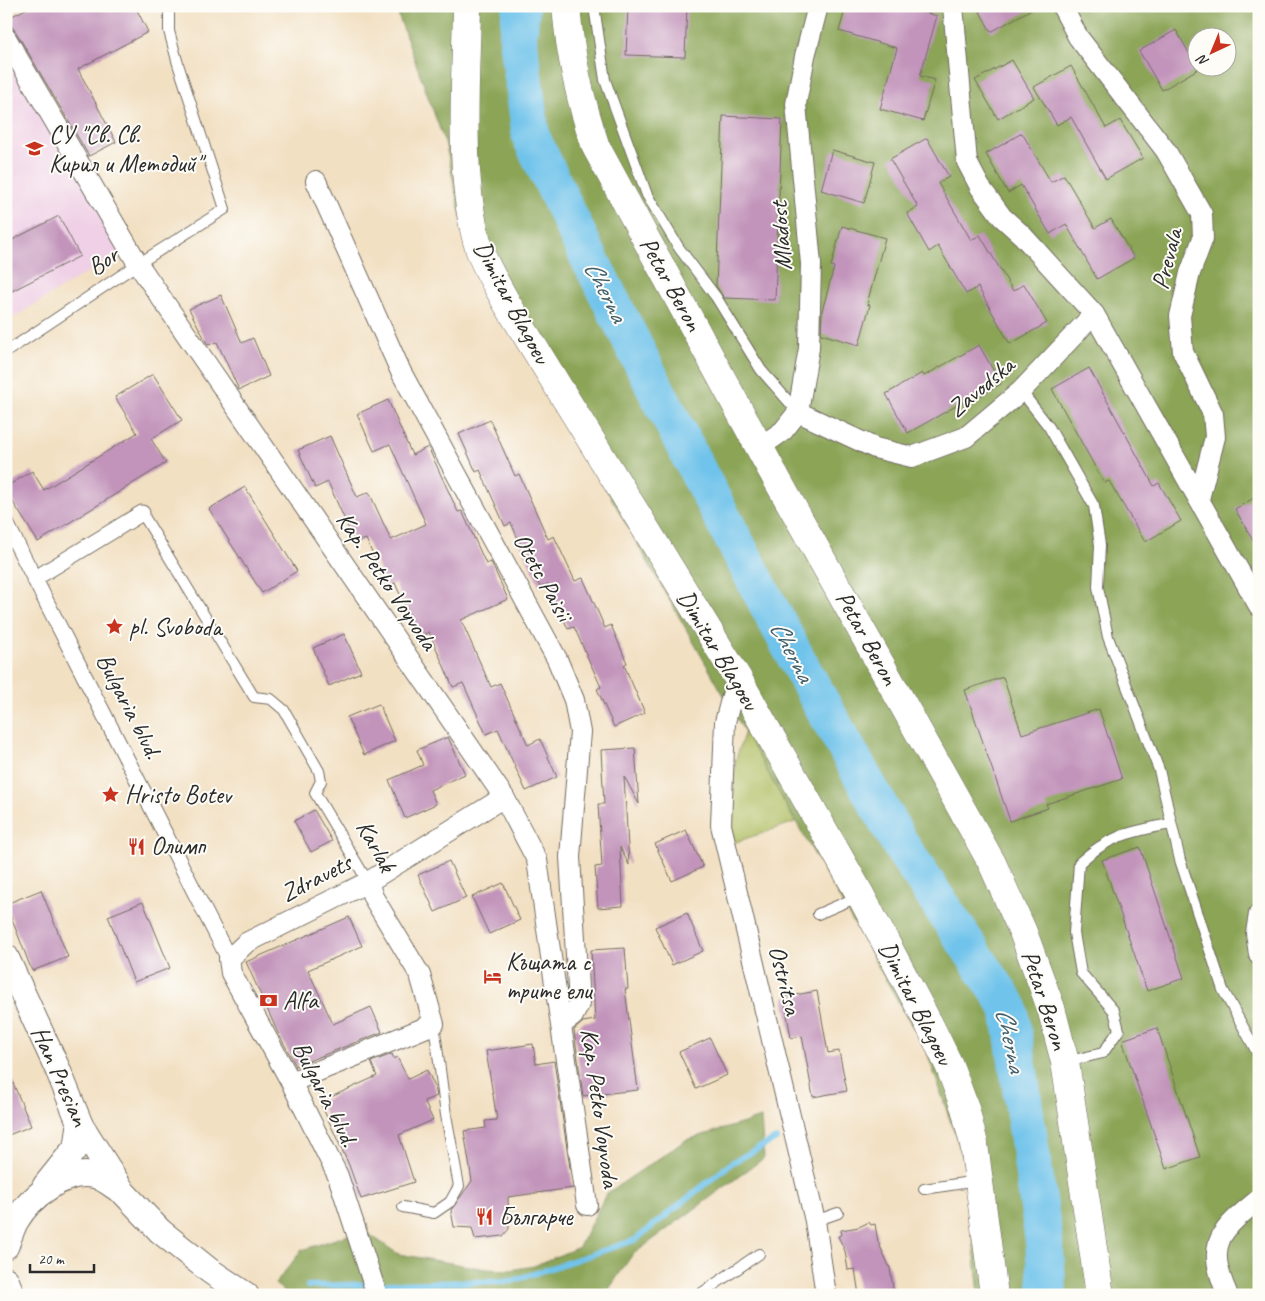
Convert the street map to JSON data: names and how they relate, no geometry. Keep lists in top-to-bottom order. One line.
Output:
{"streets":{"main road":["Petar Beron","Dimitar Blagoev"],"street":["Mladost","Prevala","Zavodska","Otetc Paisii","Kap. Petko Voyvoda","Bulgaria blvd.","Karlak","Zdravets","Ostritsa","Han Presian"],"lane":["Bor"]},"crossings":[["Mladost","Petar Beron"],["Mladost","Zavodska"],["Bor","Kap. Petko Voyvoda"],["Dimitar Blagoev","Ostritsa"],["Otetc Paisii","Kap. Petko Voyvoda"],["Kap. Petko Voyvoda","Zdravets"],["Bulgaria blvd.","Zdravets"],["Karlak","Zdravets"]],"water":["Cherna"],"places":{"school or university":["СУ \"Св. Св. Кирил и Методий\""],"place":["pl. Svoboda","Hristo Botev"],"restaurant":["Олимп","Българче"],"hotel":["Къщата с трите ели"],"bank":["Alfa"]},"scale_bar":"20 m","north":"bottom left"}
